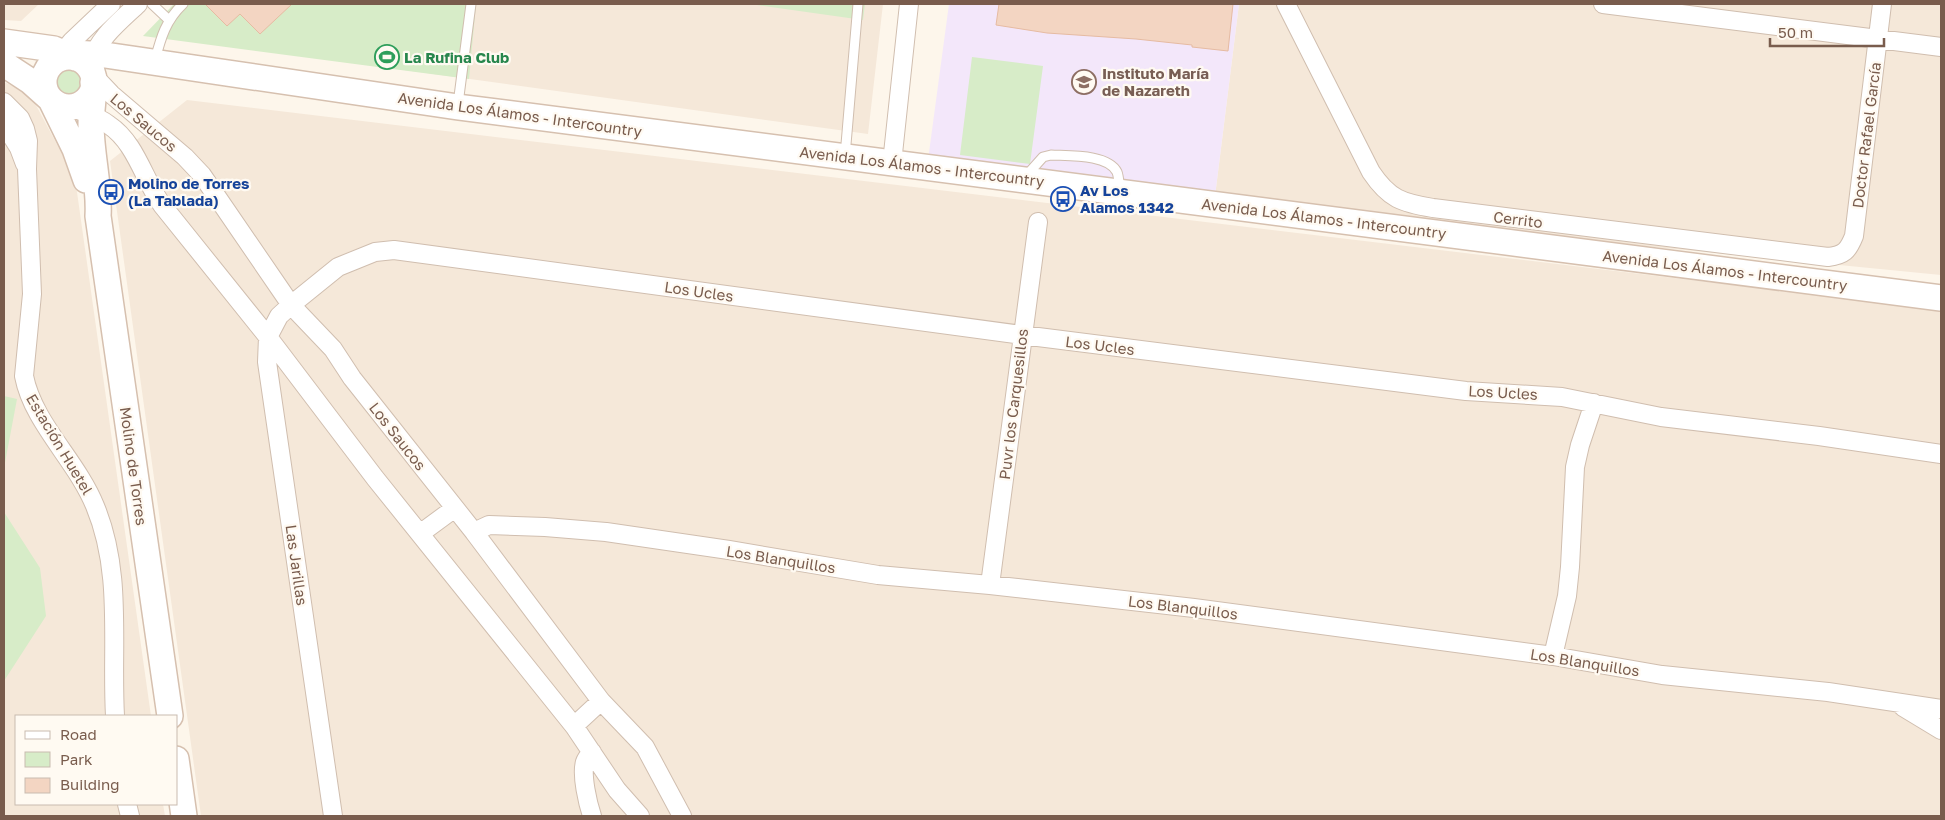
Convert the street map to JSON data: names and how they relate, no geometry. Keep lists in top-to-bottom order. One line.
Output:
{"streets":{"main road":["Avenida Los Álamos - Intercountry","Molino de Torres"],"street":["Los Saucos","Doctor Rafael García","Cerrito","Los Ucles","Puvr los Carquesillos","Estación Huetel","Los Blanquillos","Las Jarillas"]},"crossings":[["Avenida Los Álamos - Intercountry","Los Saucos"],["Avenida Los Álamos - Intercountry","Molino de Torres"],["Los Saucos","Los Ucles"],["Los Saucos","Molino de Torres"],["Los Saucos","Los Blanquillos"],["Los Saucos","Las Jarillas"],["Doctor Rafael García","Cerrito"],["Los Ucles","Puvr los Carquesillos"],["Los Ucles","Las Jarillas"],["Puvr los Carquesillos","Los Blanquillos"]],"places":{"sports":["La Rufina Club"],"school or university":["Instituto María de Nazareth"],"bus stop":["Molino de Torres (La Tablada)","Av Los Alamos 1342"]},"legend":["Road","Park","Building"],"scale_bar":"50 m"}
